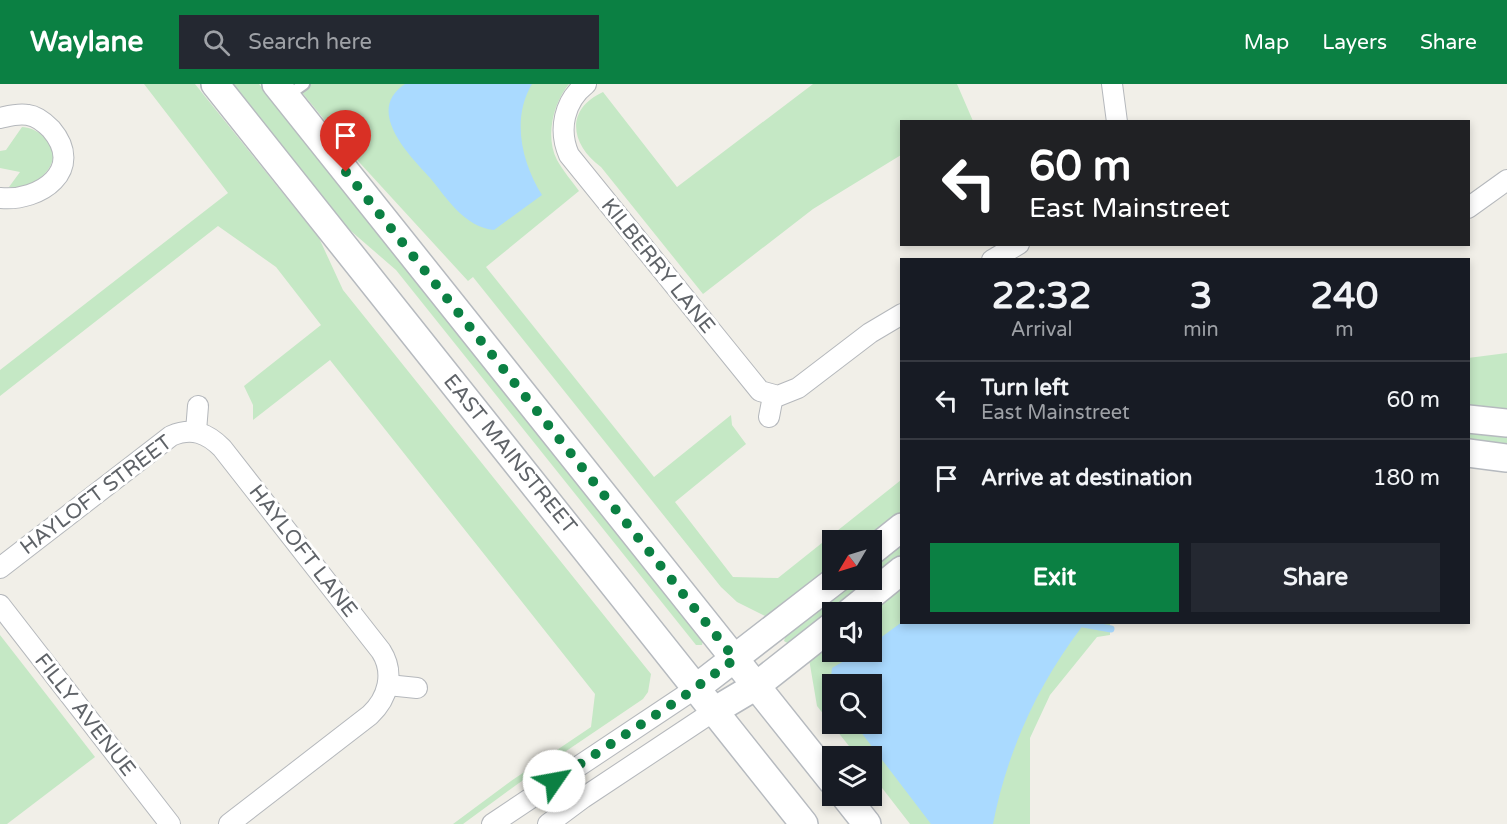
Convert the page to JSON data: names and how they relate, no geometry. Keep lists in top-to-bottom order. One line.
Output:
{"streets":{"main road":["EAST MAINSTREET"],"street":["KILBERRY LANE","HAYLOFT STREET","HAYLOFT LANE","FILLY AVENUE"]},"crossings":[["HAYLOFT STREET","HAYLOFT LANE"]],"north":"bottom left","page":{"header":"Waylane","search":"Search here","nav":["Map","Layers","Share"],"turn":["60 m","East Mainstreet"],"eta":["22:32","Arrival","3","min","240","m"],"list":[{"name":"Turn left","note":"East Mainstreet","value":"60 m"},{"name":"Arrive at destination","value":"180 m"}],"buttons":["Exit","Share"]}}
